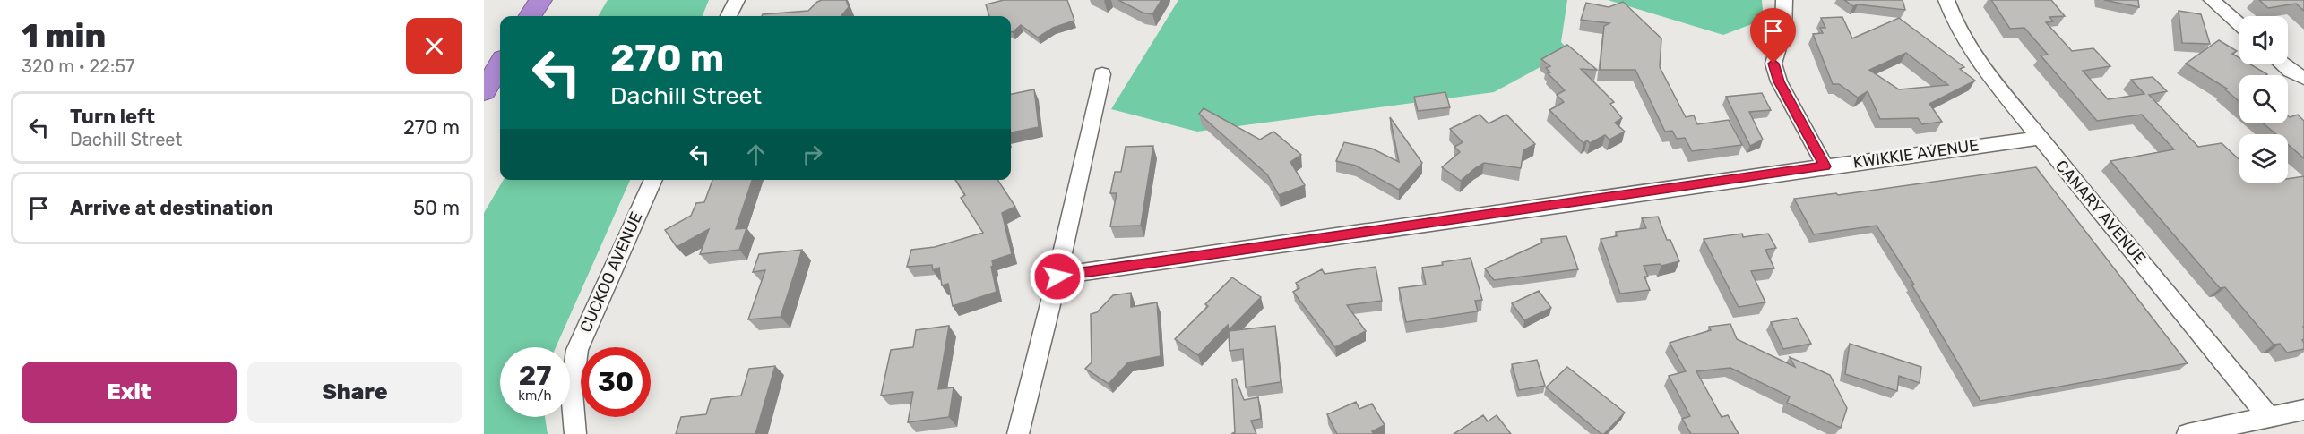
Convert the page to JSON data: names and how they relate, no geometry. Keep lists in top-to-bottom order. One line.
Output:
{"streets":{"street":["KWIKKIE AVENUE","CANARY AVENUE","CUCKOO AVENUE"]},"crossings":[["KWIKKIE AVENUE","CANARY AVENUE"]],"page":{"heading":["1 min","320 m · 22:57"],"turn":["270 m","Dachill Street"],"list":[{"name":"Turn left","note":"Dachill Street","value":"270 m"},{"name":"Arrive at destination","value":"50 m"}],"speed":"27 km/h","limit":"30","buttons":["Exit","Share"]}}
